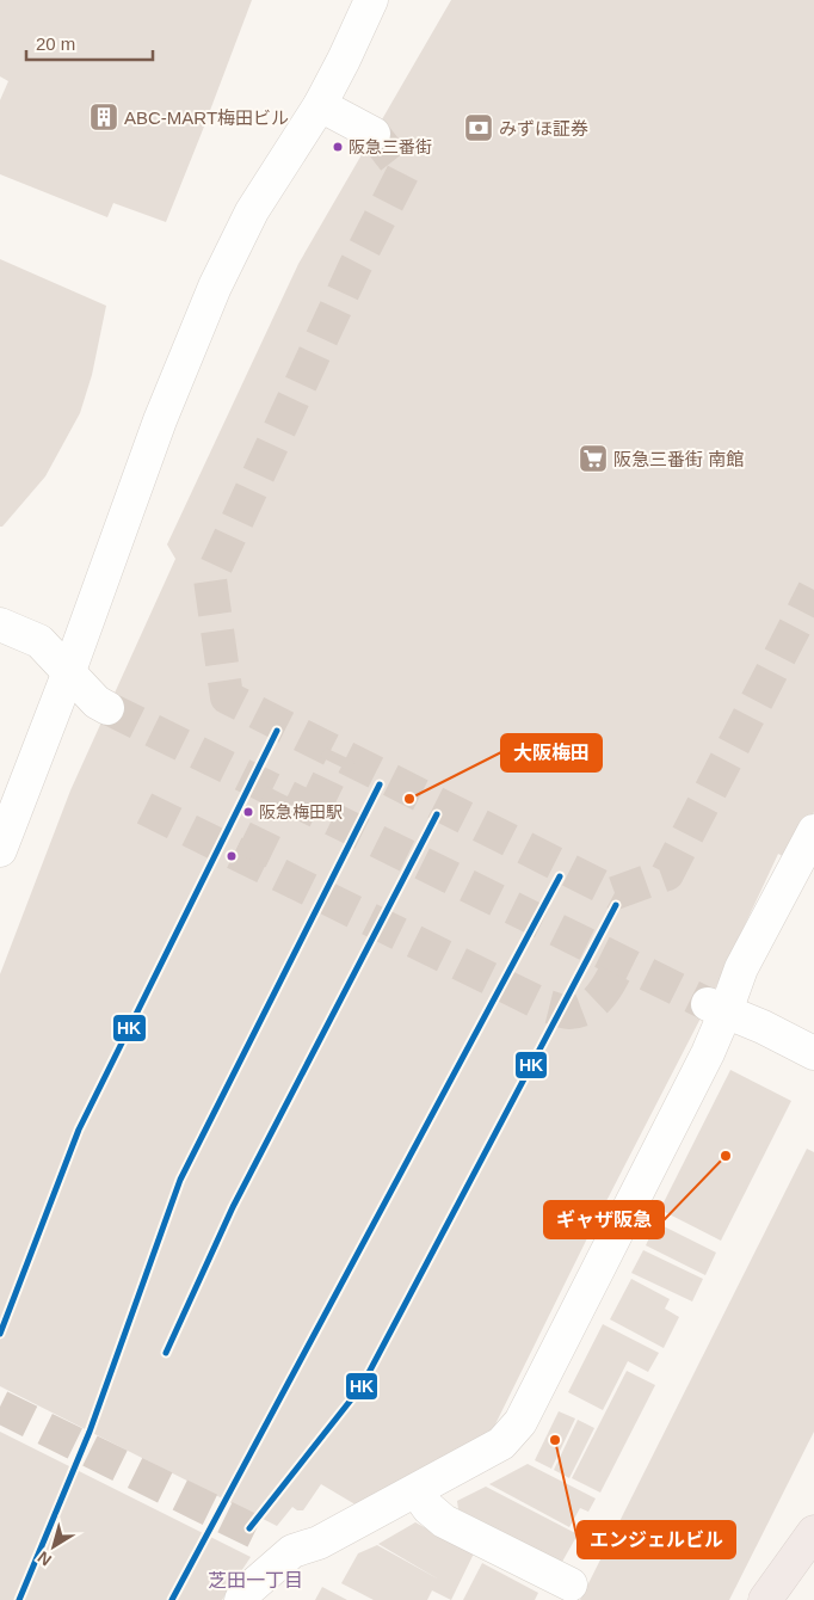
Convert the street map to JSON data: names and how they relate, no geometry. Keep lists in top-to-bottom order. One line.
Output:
{"districts":["芝田一丁目"],"places":{"building":["ABC-MART梅田ビル"],"bank":["みずほ証券"],"other":["阪急三番街","大阪梅田","阪急梅田駅","ギャザ阪急","エンジェルビル"],"supermarket":["阪急三番街 南館"]},"lines":["transit line HK"],"scale_bar":"20 m","north":"bottom left"}
